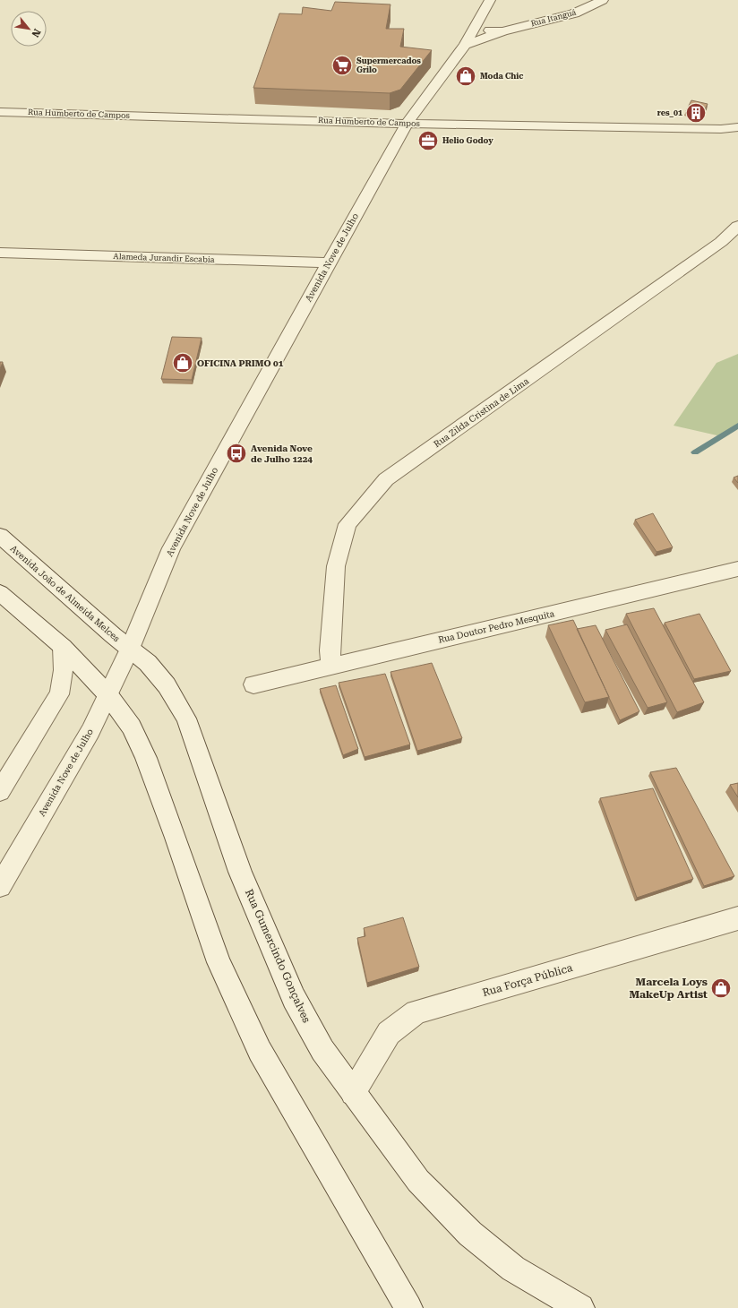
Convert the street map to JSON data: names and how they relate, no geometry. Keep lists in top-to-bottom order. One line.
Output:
{"streets":{"street":["Rua Itanguá","Rua Humberto de Campos","Avenida Nove de Julho","Alameda Jurandir Escabia","Rua Zilda Cristina de Lima","Avenida João de Almeida Melces","Rua Doutor Pedro Mesquita","Rua Gumercindo Gonçalves","Rua Força Pública"]},"crossings":[["Rua Itanguá","Avenida Nove de Julho"],["Rua Humberto de Campos","Avenida Nove de Julho"],["Avenida Nove de Julho","Alameda Jurandir Escabia"],["Avenida Nove de Julho","Avenida João de Almeida Melces"],["Avenida Nove de Julho","Rua Gumercindo Gonçalves"],["Rua Zilda Cristina de Lima","Rua Doutor Pedro Mesquita"],["Avenida João de Almeida Melces","Rua Gumercindo Gonçalves"],["Rua Gumercindo Gonçalves","Rua Força Pública"]],"places":{"supermarket":["Supermercados Grilo"],"shop":["Moda Chic","OFICINA PRIMO 01","Marcela Loys MakeUp Artist"],"building":["res_01"],"office":["Helio Godoy"],"bus stop":["Avenida Nove de Julho 1224"]},"north":"bottom right"}
